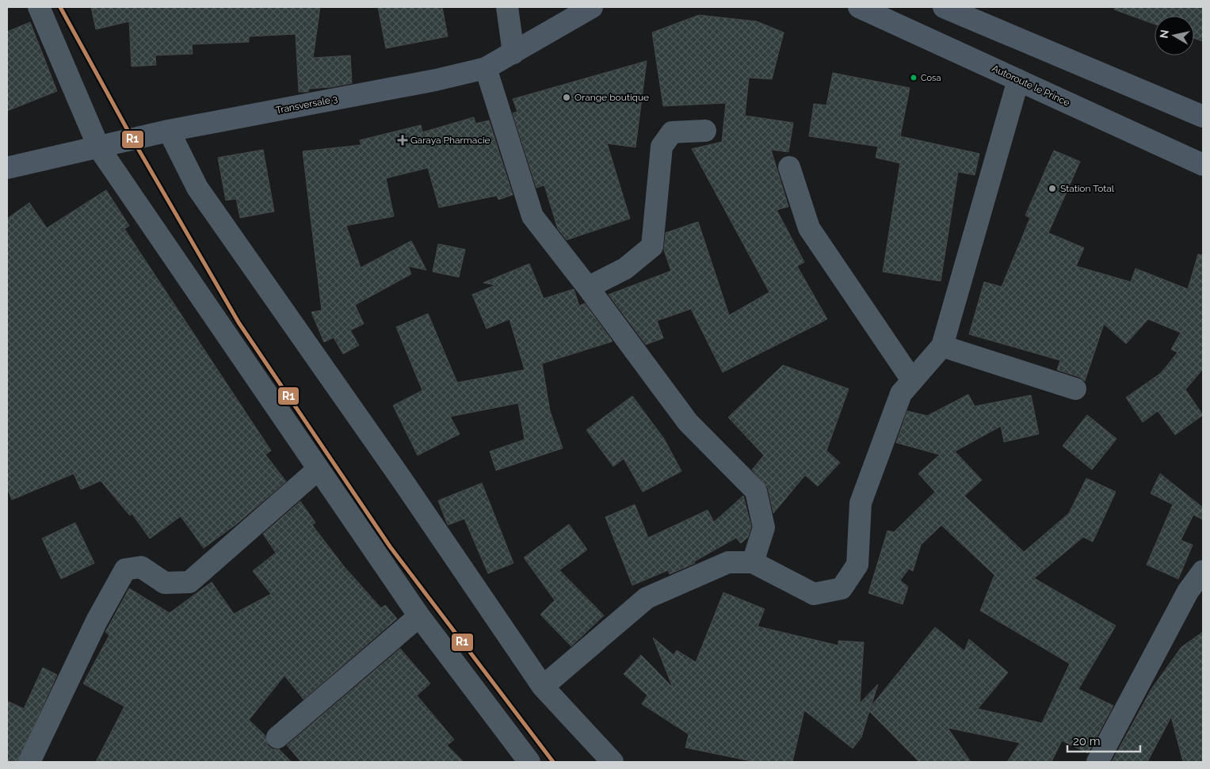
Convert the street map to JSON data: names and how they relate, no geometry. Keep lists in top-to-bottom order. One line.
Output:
{"streets":{"main road":["Autoroute le Prince","Transversale 3"]},"places":{"other":["Cosa","Orange boutique","Station Total"],"health":["Garaya Pharmacie"]},"lines":["transit line R1"],"scale_bar":"20 m","north":"left"}
